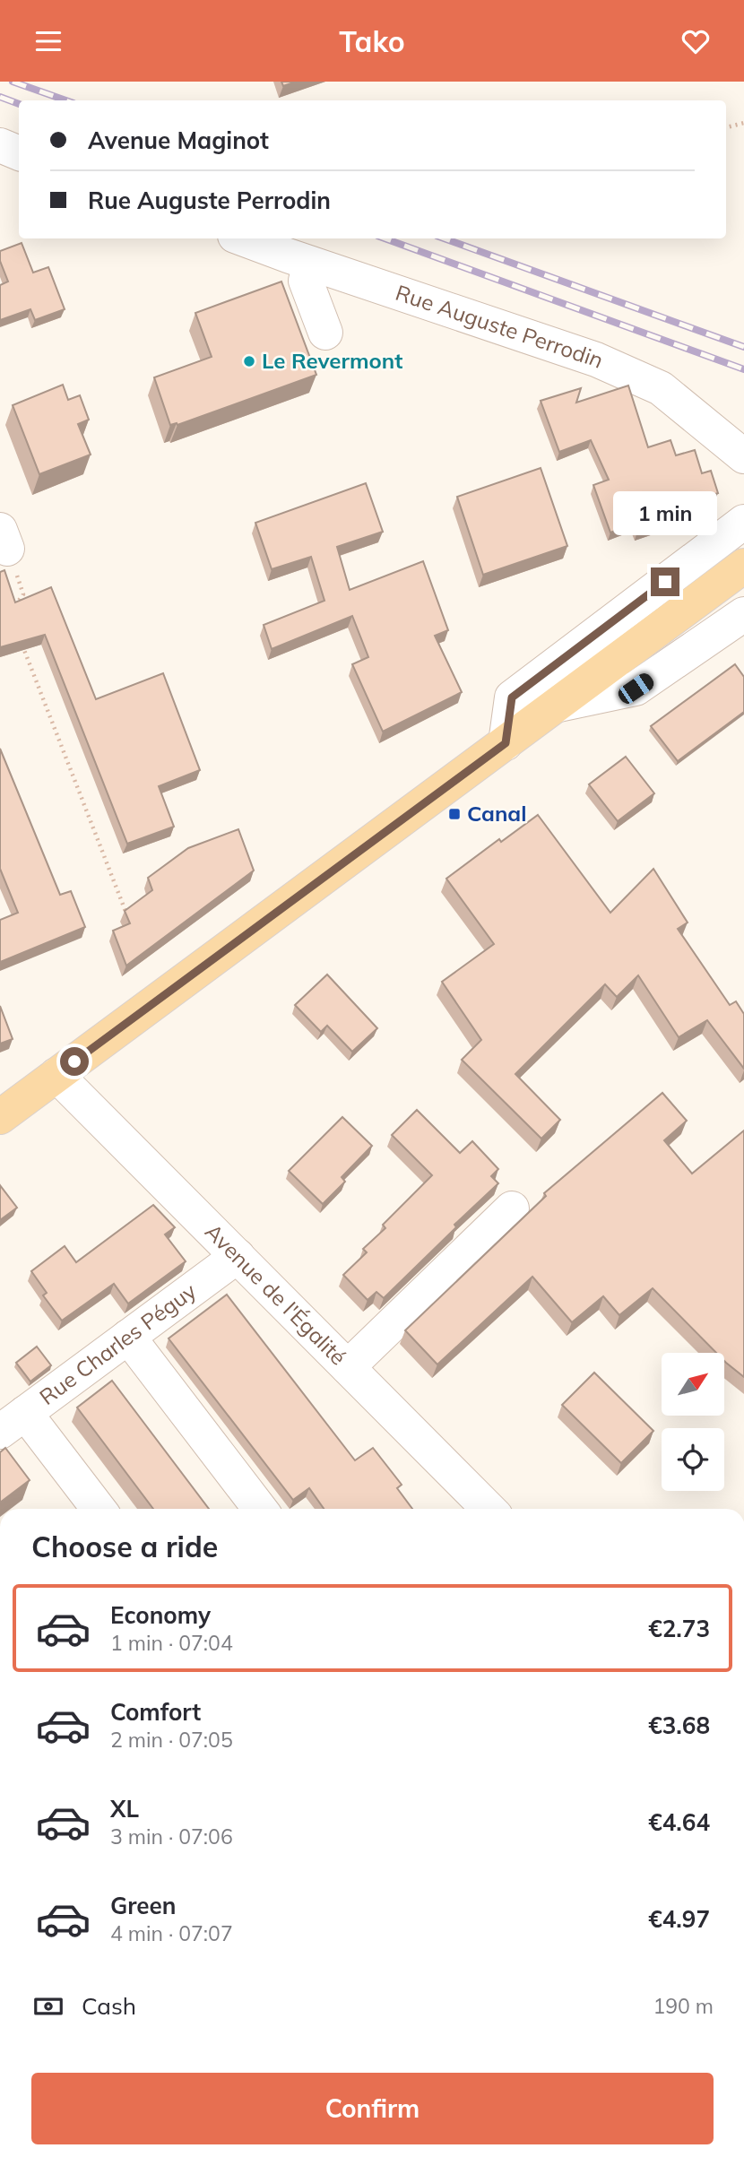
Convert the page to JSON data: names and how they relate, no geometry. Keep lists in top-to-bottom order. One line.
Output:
{"streets":{"street":["Rue Auguste Perrodin","Avenue de l'Égalité","Rue Charles Péguy"]},"crossings":[["Avenue de l'Égalité","Rue Charles Péguy"]],"places":{"other":["Le Revermont"],"transit":["Canal"]},"north":"top right","page":{"header":"Tako","banner":["Avenue Maginot","Rue Auguste Perrodin"],"bubble":"1 min","heading":"Choose a ride","list":[{"name":"Economy","note":"1 min · 07:04","value":"€2.73"},{"name":"Comfort","note":"2 min · 07:05","value":"€3.68"},{"name":"XL","note":"3 min · 07:06","value":"€4.64"},{"name":"Green","note":"4 min · 07:07","value":"€4.97"}],"pay":["Cash","190 m"],"buttons":"Confirm"}}
